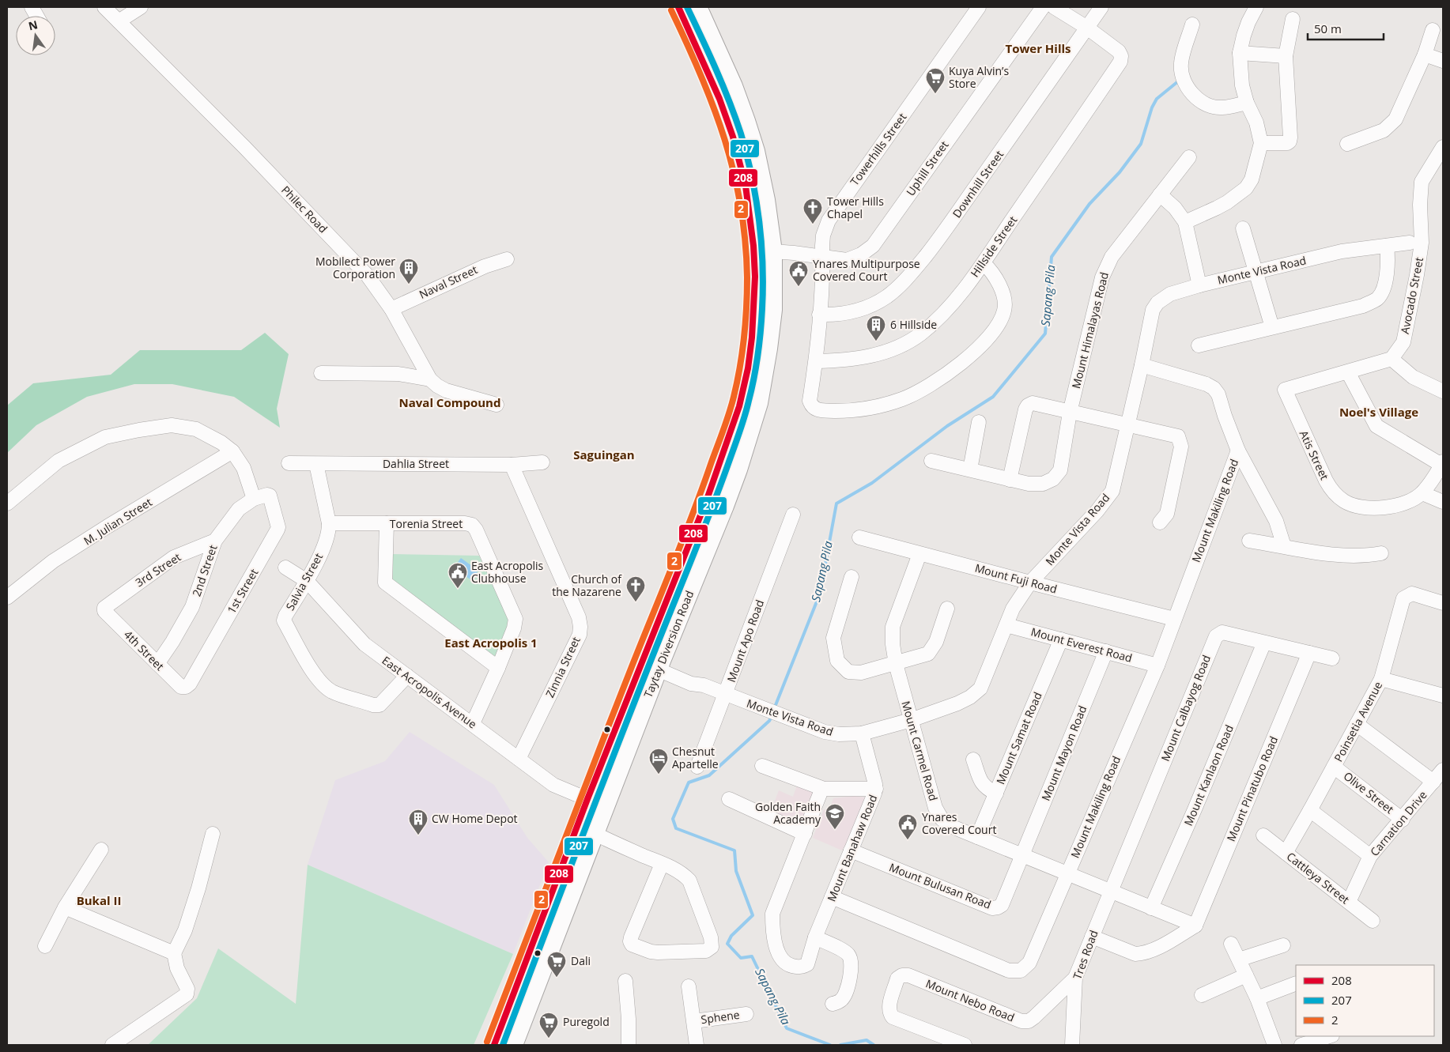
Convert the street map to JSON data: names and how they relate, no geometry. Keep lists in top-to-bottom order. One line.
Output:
{"streets":{"main road":["Taytay Diversion Road"],"street":["Towerhills Street","Uphill Street","Downhill Street","Philec Road","Hillside Street","Monte Vista Road","Naval Street","Avocado Street","Mount Himalayas Road","Atis Street","Dahlia Street","Mount Makiling Road","M. Julian Street","Torenia Street","3rd Street","2nd Street","Mount Fuji Road","Salvia Street","1st Street","Mount Apo Road","Mount Everest Road","4th Street","Zinnia Street","East Acropolis Avenue","Mount Calbayog Road","Poinsetia Avenue","Mount Samat Road","Mount Carmel Road","Mount Mayon Road","Mount Kanlaon Road","Mount Pinatubo Road","Olive Street","Carnation Drive","Mount Banahaw Road","Cattleya Street","Mount Bulusan Road","Tres Road","Mount Nebo Road","Sphene"]},"crossings":[["Towerhills Street","Uphill Street"],["Towerhills Street","Downhill Street"],["Towerhills Street","Hillside Street"],["Uphill Street","Taytay Diversion Road"],["Downhill Street","Hillside Street"],["Philec Road","Naval Street"],["Monte Vista Road","Mount Fuji Road"],["Monte Vista Road","Mount Apo Road"],["Monte Vista Road","Taytay Diversion Road"],["Monte Vista Road","Mount Everest Road"],["Monte Vista Road","Mount Carmel Road"],["Monte Vista Road","Mount Banahaw Road"],["Dahlia Street","Salvia Street"],["Dahlia Street","Zinnia Street"],["Mount Makiling Road","Mount Fuji Road"],["Mount Makiling Road","Mount Everest Road"],["Mount Makiling Road","Mount Carmel Road"],["Mount Makiling Road","Mount Banahaw Road"],["Torenia Street","Salvia Street"],["Torenia Street","East Acropolis Avenue"],["3rd Street","2nd Street"],["3rd Street","4th Street"],["2nd Street","1st Street"],["2nd Street","4th Street"],["Mount Fuji Road","Mount Carmel Road"],["Salvia Street","East Acropolis Avenue"],["1st Street","4th Street"],["Taytay Diversion Road","East Acropolis Avenue"],["Mount Everest Road","Mount Samat Road"],["Mount Everest Road","Mount Mayon Road"],["Zinnia Street","East Acropolis Avenue"],["Mount Calbayog Road","Mount Carmel Road"],["Mount Calbayog Road","Mount Kanlaon Road"],["Mount Calbayog Road","Mount Pinatubo Road"],["Mount Calbayog Road","Tres Road"],["Poinsetia Avenue","Olive Street"],["Poinsetia Avenue","Cattleya Street"],["Mount Samat Road","Mount Carmel Road"],["Mount Carmel Road","Mount Mayon Road"],["Mount Carmel Road","Mount Kanlaon Road"],["Mount Carmel Road","Mount Pinatubo Road"],["Mount Carmel Road","Mount Bulusan Road"],["Mount Carmel Road","Tres Road"],["Mount Mayon Road","Mount Bulusan Road"],["Olive Street","Carnation Drive"],["Carnation Drive","Cattleya Street"],["Mount Banahaw Road","Mount Bulusan Road"],["Tres Road","Mount Nebo Road"]],"districts":["Tower Hills","Naval Compound","Noel's Village","Saguingan","East Acropolis 1","Bukal II"],"water":["Sapang Pila"],"places":{"supermarket":["Kuya Alvin’s Store","Dali","Puregold"],"church":["Tower Hills Chapel","Church of the Nazarene"],"building":["Mobilect Power Corporation","6 Hillside","CW Home Depot"],"public building":["Ynares Multipurpose Covered Court","East Acropolis Clubhouse","Ynares Covered Court"],"hotel":["Chesnut Apartelle"],"school or university":["Golden Faith Academy"]},"lines":["transit line 208","transit line 207","transit line 2"],"legend":["208","207","2"],"scale_bar":"50 m","north":"top"}
